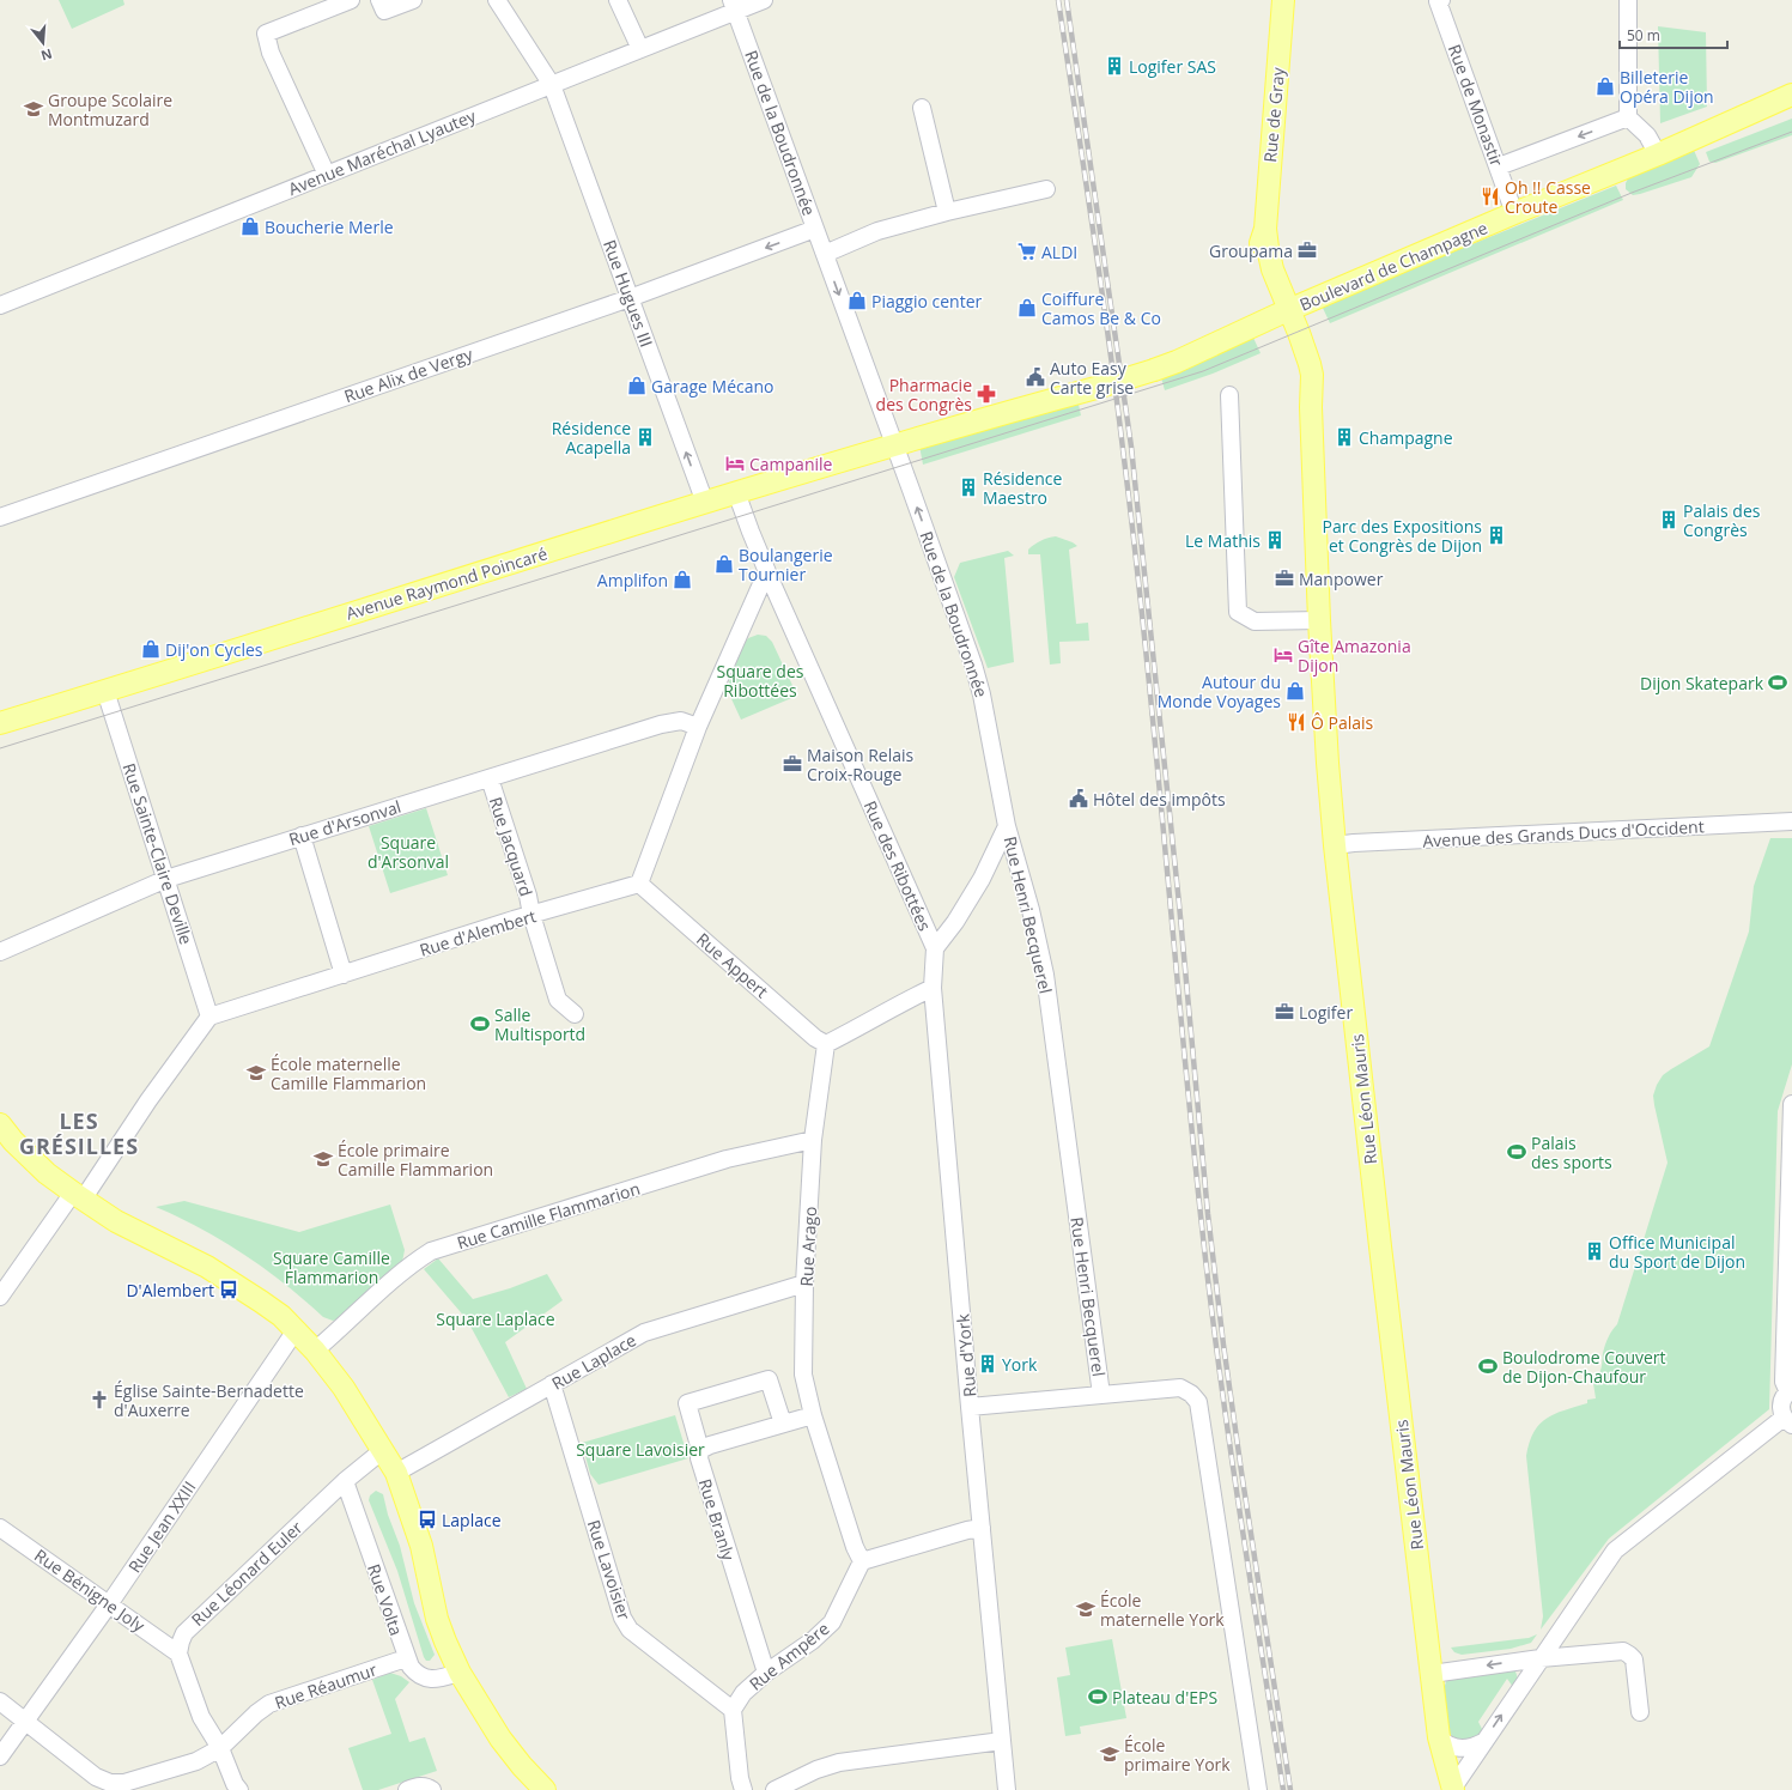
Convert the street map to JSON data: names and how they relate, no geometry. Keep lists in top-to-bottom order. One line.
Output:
{"streets":{"main road":["Rue de Gray","Boulevard de Champagne","Avenue Raymond Poincaré","Rue Léon Mauris"],"street":["Rue de Monastir","Rue de la Boudronnée","Avenue Maréchal Lyautey","Rue Hugues III","Rue Alix de Vergy","Rue d'Arsonval","Avenue des Grands Ducs d'Occident","Rue Jacquard","Rue Sainte-Claire Deville","Rue des Ribottées","Rue Henri Becquerel","Rue d'Alembert","Rue Appert","Rue Camille Flammarion","Rue Arago","Rue d'York","Rue Laplace","Rue Branly","Rue Jean XXIII","Rue Lavoisier","Rue Léonard Euler","Rue Bénigne Joly","Rue Volta","Rue Ampère","Rue Réaumur"]},"crossings":[["Rue de Monastir","Boulevard de Champagne"],["Rue de Gray","Boulevard de Champagne"],["Rue de Gray","Rue Léon Mauris"],["Rue de la Boudronnée","Avenue Maréchal Lyautey"],["Rue de la Boudronnée","Rue Alix de Vergy"],["Rue de la Boudronnée","Avenue Raymond Poincaré"],["Rue de la Boudronnée","Rue Henri Becquerel"],["Avenue Maréchal Lyautey","Rue Hugues III"],["Boulevard de Champagne","Avenue Raymond Poincaré"],["Boulevard de Champagne","Rue Léon Mauris"],["Rue Hugues III","Rue Alix de Vergy"],["Rue Hugues III","Avenue Raymond Poincaré"],["Avenue Raymond Poincaré","Rue Sainte-Claire Deville"],["Avenue Raymond Poincaré","Rue des Ribottées"],["Rue d'Arsonval","Rue Jacquard"],["Rue d'Arsonval","Rue Sainte-Claire Deville"],["Avenue des Grands Ducs d'Occident","Rue Léon Mauris"],["Rue Jacquard","Rue d'Alembert"],["Rue Sainte-Claire Deville","Rue d'Alembert"],["Rue des Ribottées","Rue d'York"],["Rue d'Alembert","Rue Appert"],["Rue Appert","Rue Arago"],["Rue Camille Flammarion","Rue Arago"],["Rue Arago","Rue Laplace"],["Rue Arago","Rue Ampère"],["Rue Laplace","Rue Lavoisier"],["Rue Branly","Rue Ampère"],["Rue Jean XXIII","Rue Bénigne Joly"],["Rue Jean XXIII","Rue Réaumur"],["Rue Lavoisier","Rue Ampère"],["Rue Léonard Euler","Rue Bénigne Joly"],["Rue Léonard Euler","Rue Volta"],["Rue Volta","Rue Réaumur"]],"one_way":["Rue Hugues III"],"districts":["LES GRÉSILLES"],"parks":["Square des Ribottées","Square d'Arsonval","Square Camille Flammarion","Square Laplace","Square Lavoisier"],"places":{"building":["Logifer SAS","Résidence Acapella","Champagne","Résidence Maestro","Palais des Congrès","Parc des Expositions et Congrès de Dijon","Le Mathis","Office Municipal du Sport de Dijon","York"],"shop":["Billeterie Opéra Dijon","Boucherie Merle","Piaggio center","Coiffure Camos Be & Co","Garage Mécano","Boulangerie Tournier","Amplifon","Dij'on Cycles","Autour du Monde Voyages"],"school or university":["Groupe Scolaire Montmuzard","École maternelle Camille Flammarion","École primaire Camille Flammarion","École maternelle York","École primaire York"],"restaurant":["Oh !! Casse Croute","Ô Palais"],"office":["Groupama","Manpower","Maison Relais Croix-Rouge","Logifer"],"supermarket":["ALDI"],"public building":["Auto Easy Carte grise","Hôtel des impôts"],"pharmacy":["Pharmacie des Congrès"],"hotel":["Campanile","Gîte Amazonia Dijon"],"sports":["Dijon Skatepark","Salle Multisportd","Palais des sports","Boulodrome Couvert de Dijon-Chaufour","Plateau d'EPS"],"bus stop":["D'Alembert","Laplace"],"church":["Église Sainte-Bernadette d'Auxerre"]},"scale_bar":"50 m","north":"bottom"}
